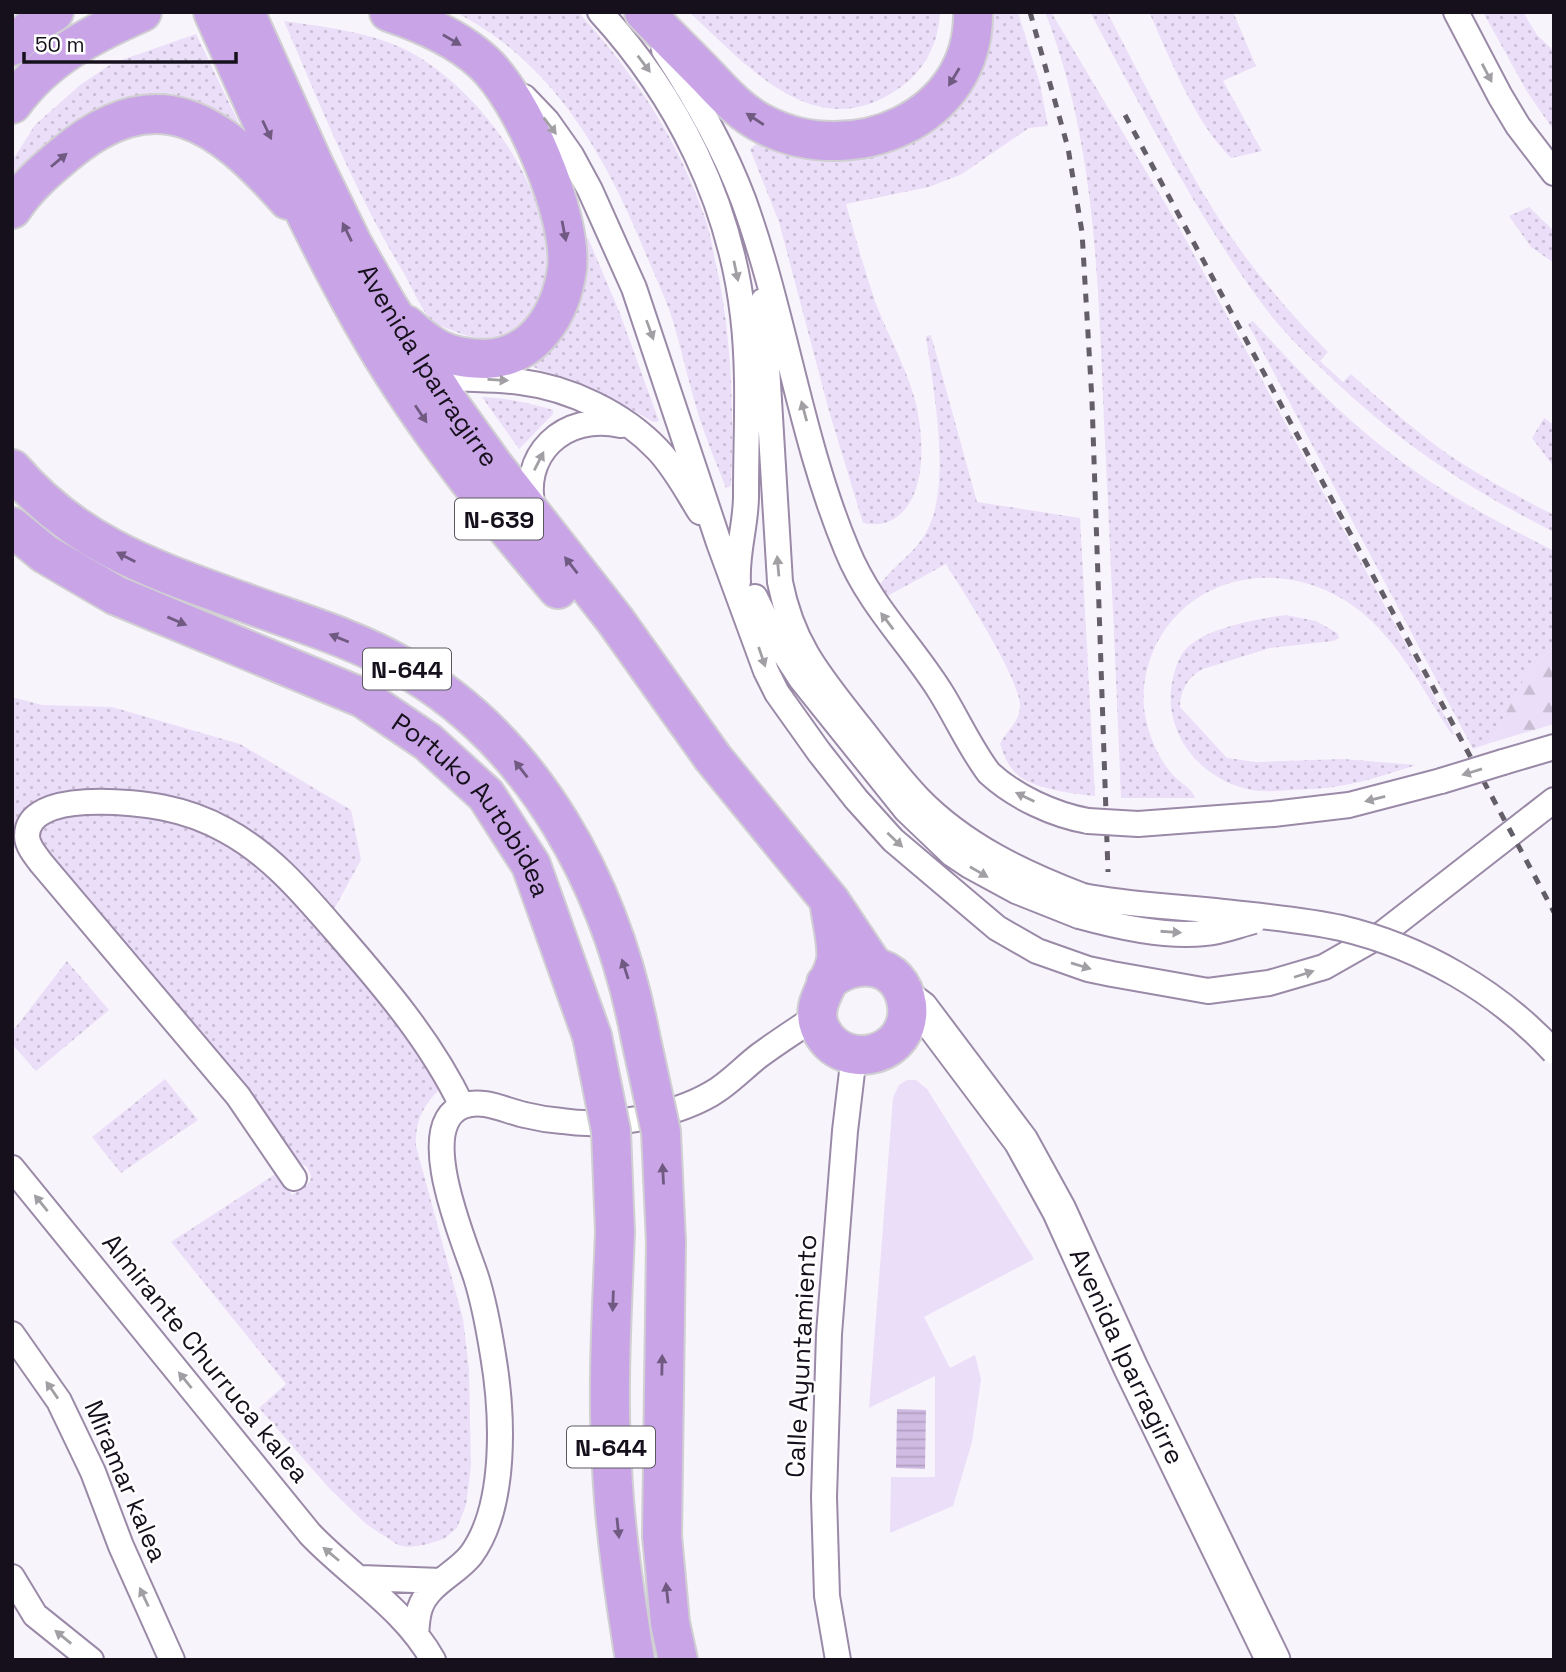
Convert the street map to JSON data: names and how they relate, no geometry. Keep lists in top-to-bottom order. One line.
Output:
{"streets":{"highway":["Avenida Iparragirre","N-639","N-644","Portuko Autobidea"],"street":["Calle Ayuntamiento","Almirante Churruca kalea","Miramar kalea"]},"crossings":[["Avenida Iparragirre","N-639"],["Avenida Iparragirre","Calle Ayuntamiento"]],"one_way":["Almirante Churruca kalea"],"scale_bar":"50 m"}
